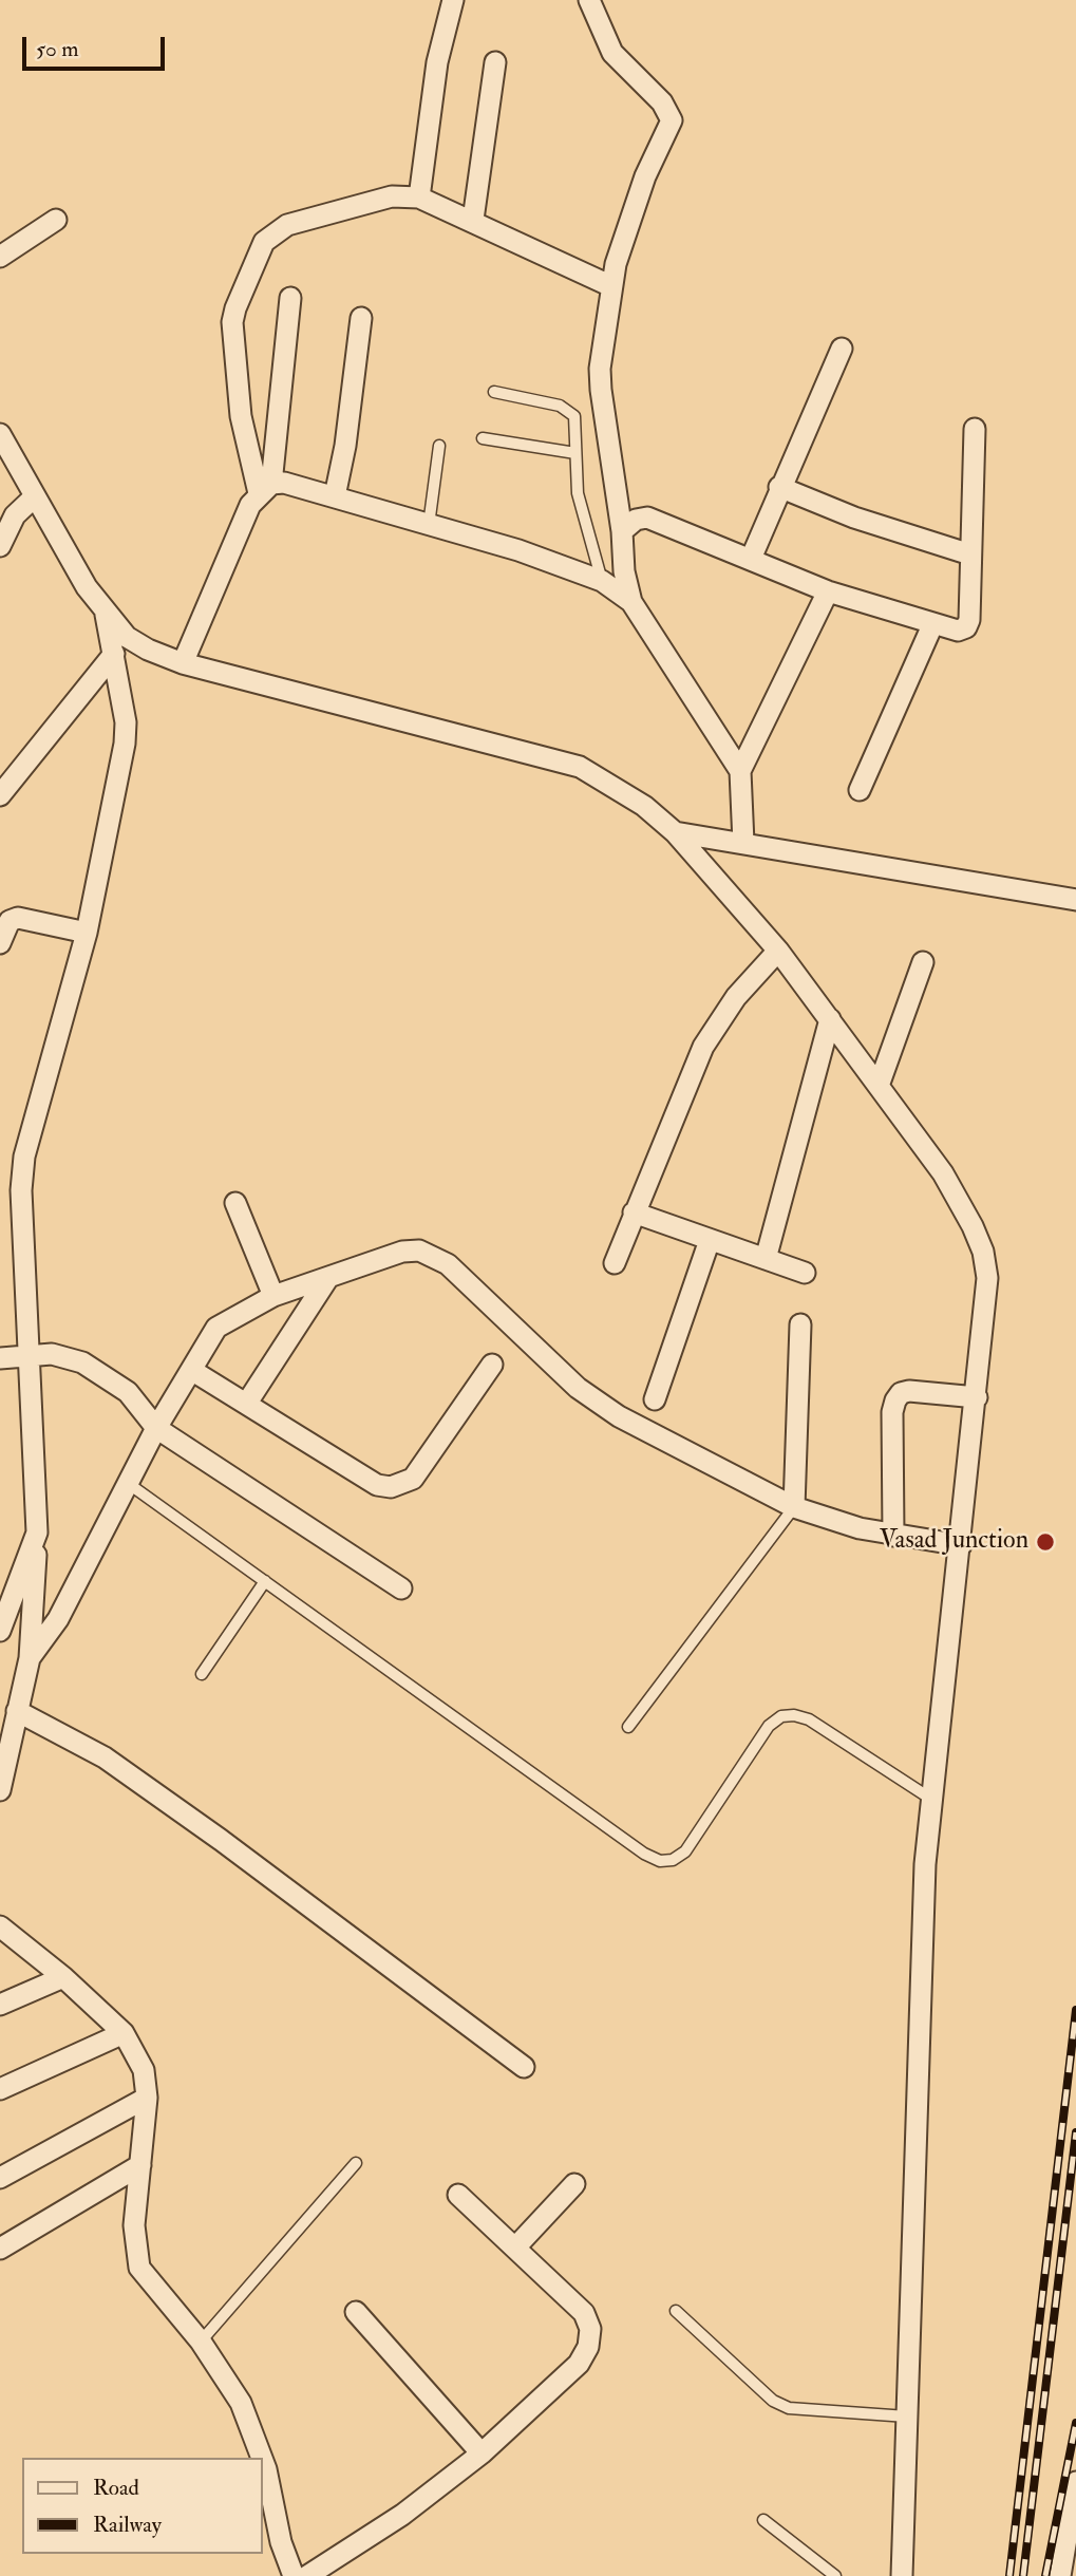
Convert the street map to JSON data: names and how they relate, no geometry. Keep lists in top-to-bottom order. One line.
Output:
{"places":["Vasad Junction"],"legend":["Road","Railway"],"scale_bar":"50 m"}
